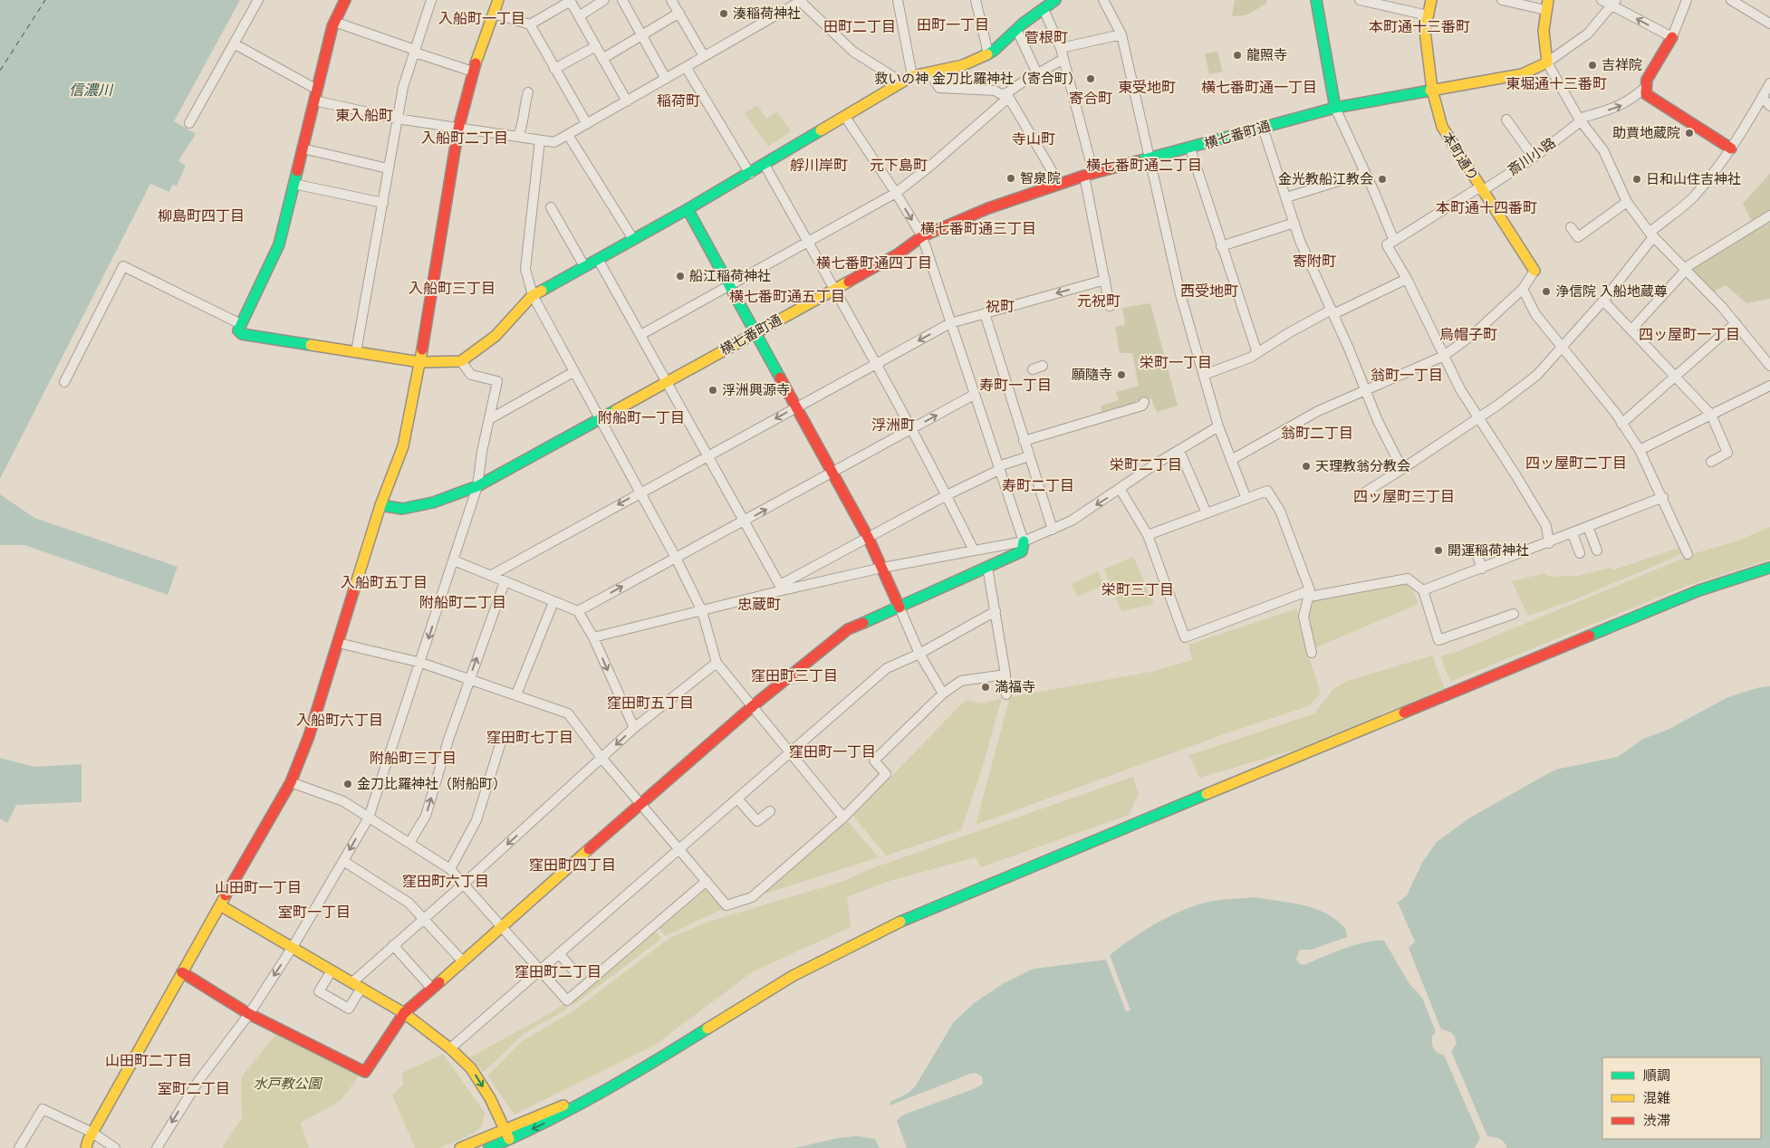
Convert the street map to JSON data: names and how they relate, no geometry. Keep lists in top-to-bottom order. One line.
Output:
{"streets":{"street":["横七番町通","本町通り","斎川小路"]},"crossings":[["横七番町通","本町通り"],["本町通り","斎川小路"]],"districts":["入船町一丁目","田町一丁目","田町二丁目","本町通十三番町","菅根町","東堀通十三番町","東受地町","横七番町通一丁目","寄合町","稲荷町","東入船町","入船町二丁目","寺山町","艀川岸町","元下島町","横七番町通二丁目","本町通十四番町","柳島町四丁目","横七番町通三丁目","寄附町","横七番町通四丁目","入船町三丁目","西受地町","横七番町通五丁目","元祝町","祝町","烏帽子町","四ッ屋町一丁目","栄町一丁目","翁町一丁目","寿町一丁目","附船町一丁目","浮洲町","翁町二丁目","四ッ屋町二丁目","栄町二丁目","寿町二丁目","四ッ屋町三丁目","入船町五丁目","栄町三丁目","附船町二丁目","忠蔵町","窪田町三丁目","窪田町五丁目","入船町六丁目","窪田町七丁目","窪田町一丁目","附船町三丁目","窪田町四丁目","窪田町六丁目","山田町一丁目","室町一丁目","窪田町二丁目","山田町二丁目","室町二丁目"],"water":["信濃川"],"parks":["水戸教公園"],"places":["湊稲荷神社","龍照寺","吉祥院","救いの神 金刀比羅神社（寄合町）","助賈地蔵院","智泉院","金光教船江教会","日和山住吉神社","船江稲荷神社","浄信院 入船地蔵尊","願隨寺","浮洲興源寺","天理教翁分教会","開運稲荷神社","満福寺","金刀比羅神社（附船町）"],"legend":["順調","混雑","渋滞"]}
